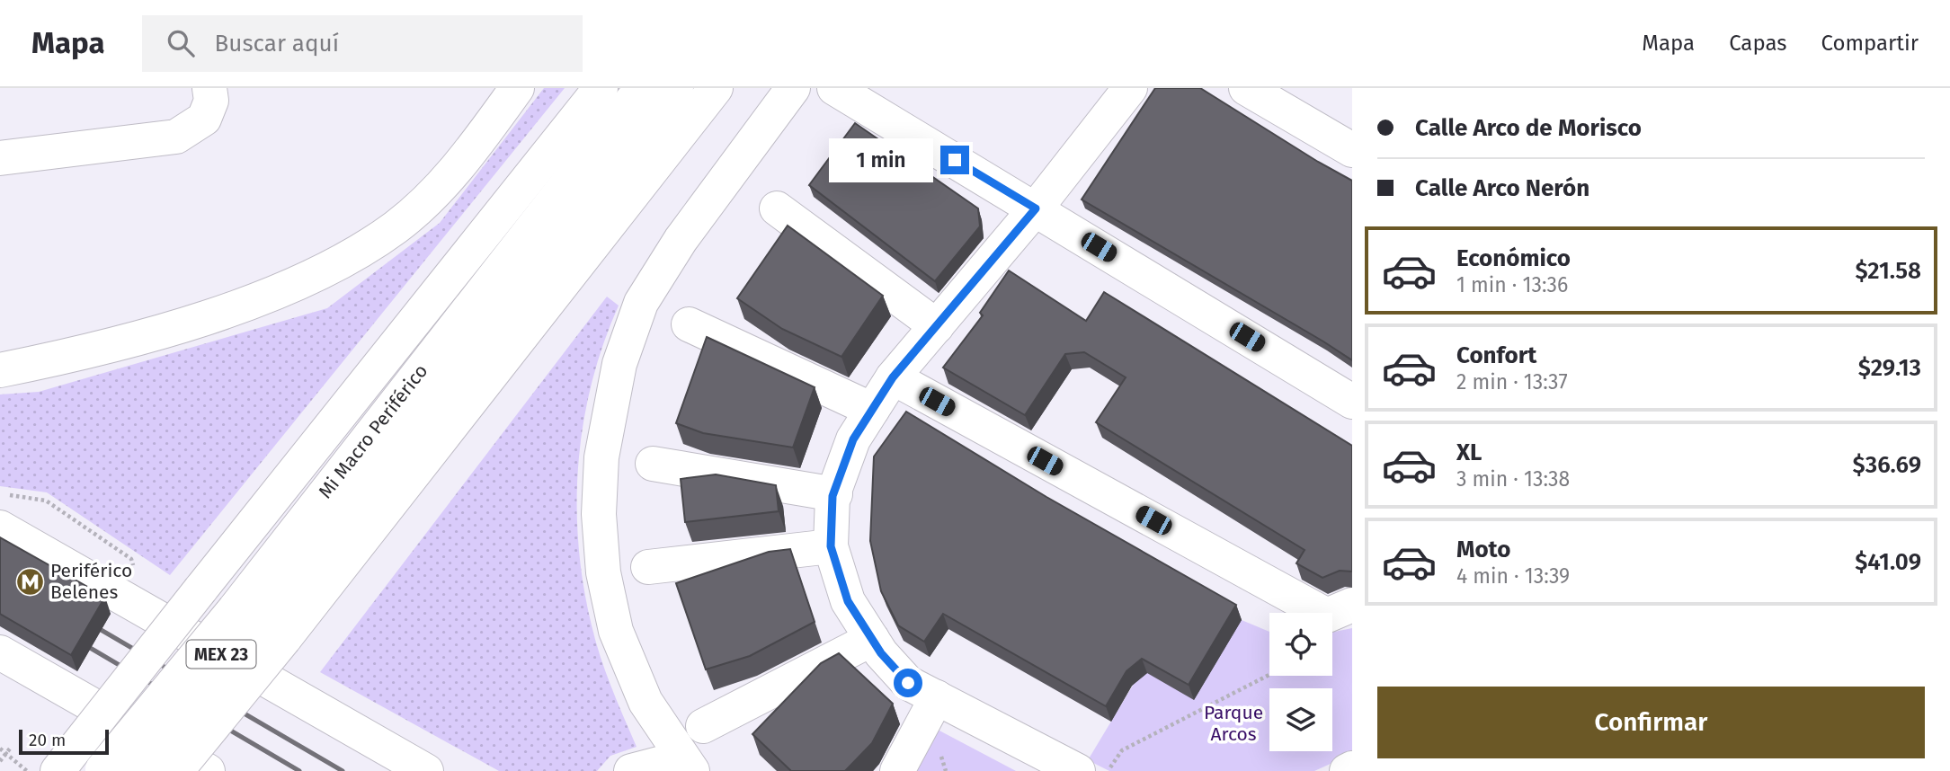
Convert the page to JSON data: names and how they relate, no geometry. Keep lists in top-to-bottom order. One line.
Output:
{"streets":{"main road":["Mi Macro Periférico","MEX 23"]},"parks":["Parque Arcos"],"places":{"metro station":["Periférico Belenes"]},"scale_bar":"20 m","page":{"header":"Mapa","search":"Buscar aquí","nav":["Mapa","Capas","Compartir"],"banner":["Calle Arco de Morisco","Calle Arco Nerón"],"bubble":"1 min","list":[{"name":"Económico","note":"1 min · 13:36","value":"$21.58"},{"name":"Confort","note":"2 min · 13:37","value":"$29.13"},{"name":"XL","note":"3 min · 13:38","value":"$36.69"},{"name":"Moto","note":"4 min · 13:39","value":"$41.09"}],"buttons":"Confirmar","scale":"20 m"}}
